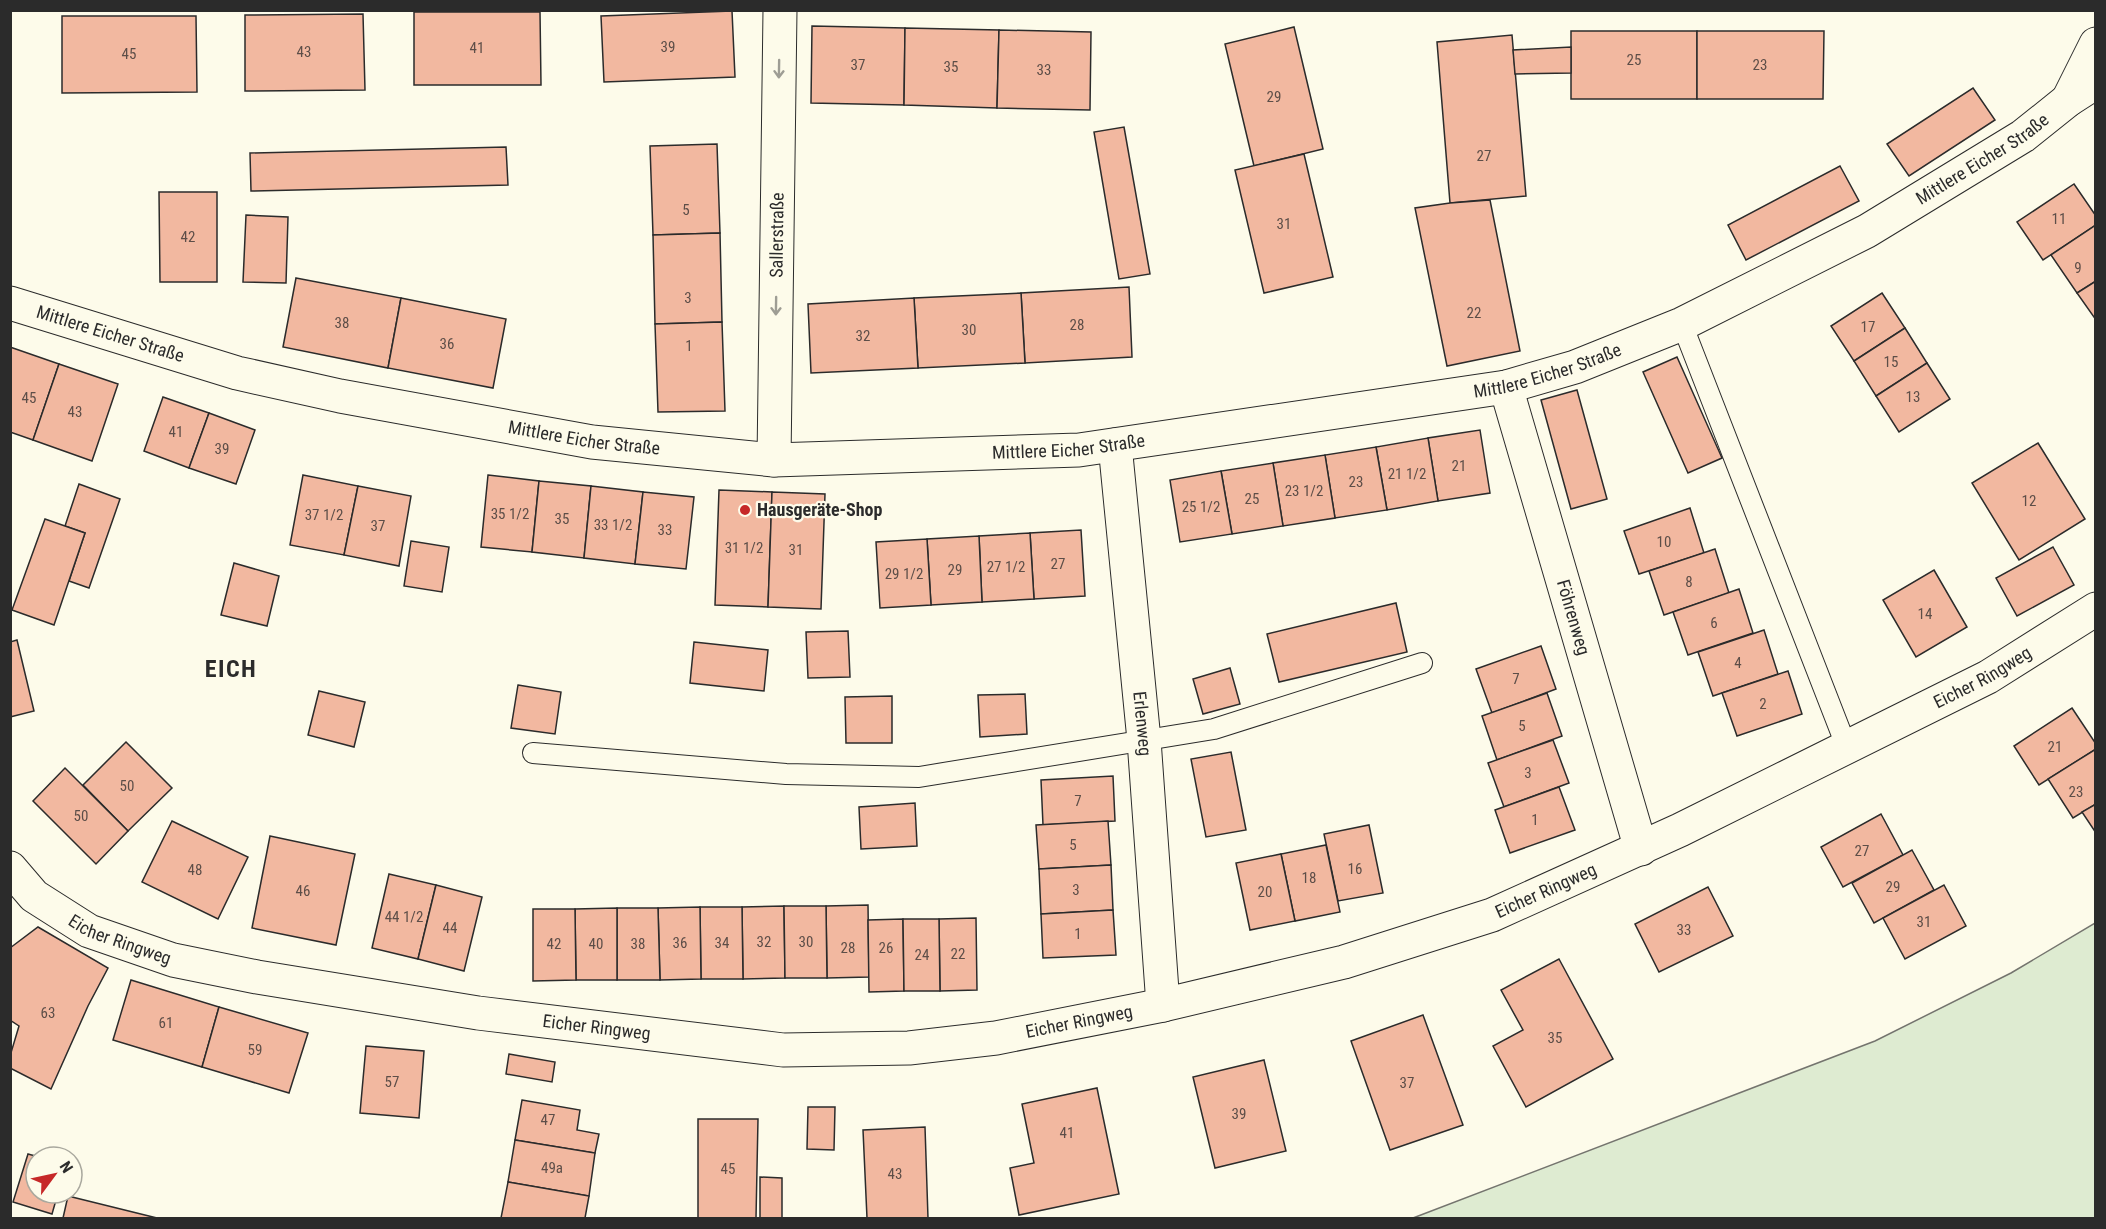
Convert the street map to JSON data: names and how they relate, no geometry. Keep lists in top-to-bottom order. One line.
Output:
{"streets":{"street":["Mittlere Eicher Straße","Sallerstraße","Föhrenweg","Eicher Ringweg","Erlenweg"]},"crossings":[["Mittlere Eicher Straße","Sallerstraße"],["Mittlere Eicher Straße","Föhrenweg"],["Mittlere Eicher Straße","Erlenweg"],["Föhrenweg","Eicher Ringweg"],["Eicher Ringweg","Erlenweg"]],"one_way":["Sallerstraße"],"districts":["EICH"],"places":["Hausgeräte-Shop"],"house_numbers":["39","41","43","45","25","37","23","35","33","29","27","5","11","31","42","9","3","22","38","28","17","30","32","36","1","15","13","45","43","41","39","21","21 1/2","23","23 1/2","25","12","25 1/2","35 1/2","37 1/2","35","33 1/2","37","33","10","31 1/2","31","27","27 1/2","29","29 1/2","8","14","6","4","7","2","5","21","3","50","23","7","50","1","5","27","16","48","18","29","3","46","20","44 1/2","31","44","33","1","32","30","36","34","42","40","38","28","26","22","24","63","61","35","59","57","37","39","47","41","49a","45","43"],"north":"top right"}
